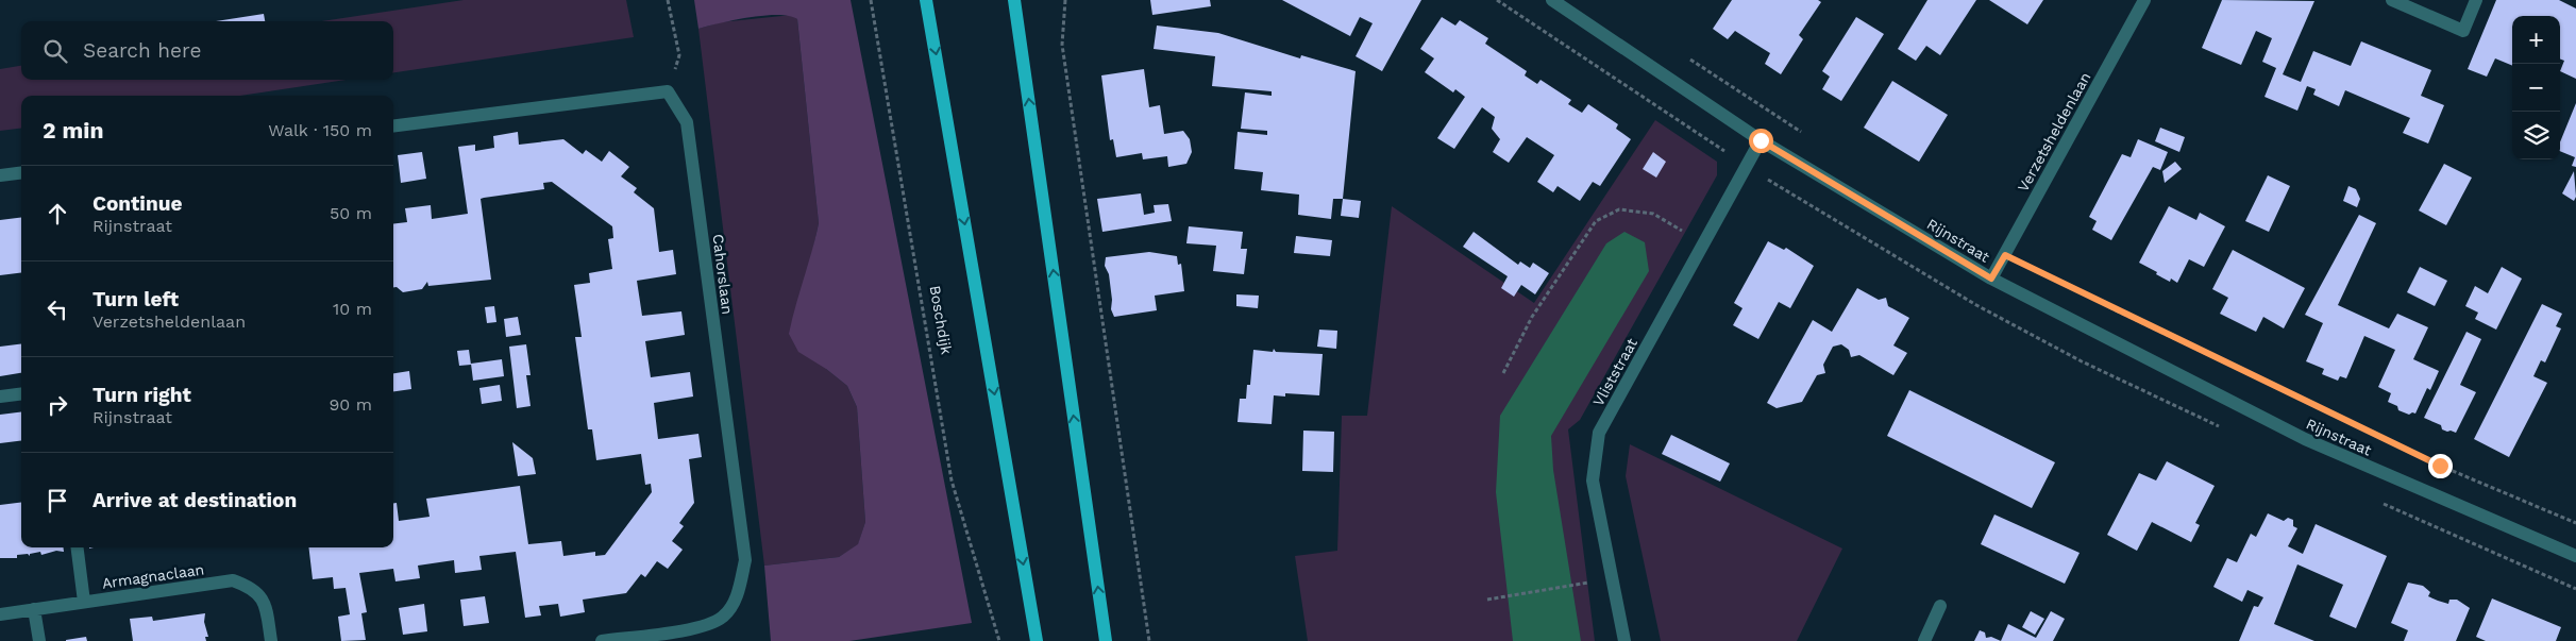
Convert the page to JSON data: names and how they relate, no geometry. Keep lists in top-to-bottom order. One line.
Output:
{"streets":{"street":["Verzetsheldenlaan","Rijnstraat","Cahorslaan","Vliststraat","Armagnaclaan"],"path":["Boschdijk"]},"crossings":[["Verzetsheldenlaan","Rijnstraat"],["Rijnstraat","Vliststraat"]],"page":{"map_buttons":["+","−"],"search":"Search here","heading":["2 min","Walk · 150 m"],"list":[["Continue","Rijnstraat","50 m"],["Turn left","Verzetsheldenlaan","10 m"],["Turn right","Rijnstraat","90 m"],"Arrive at destination"]}}
